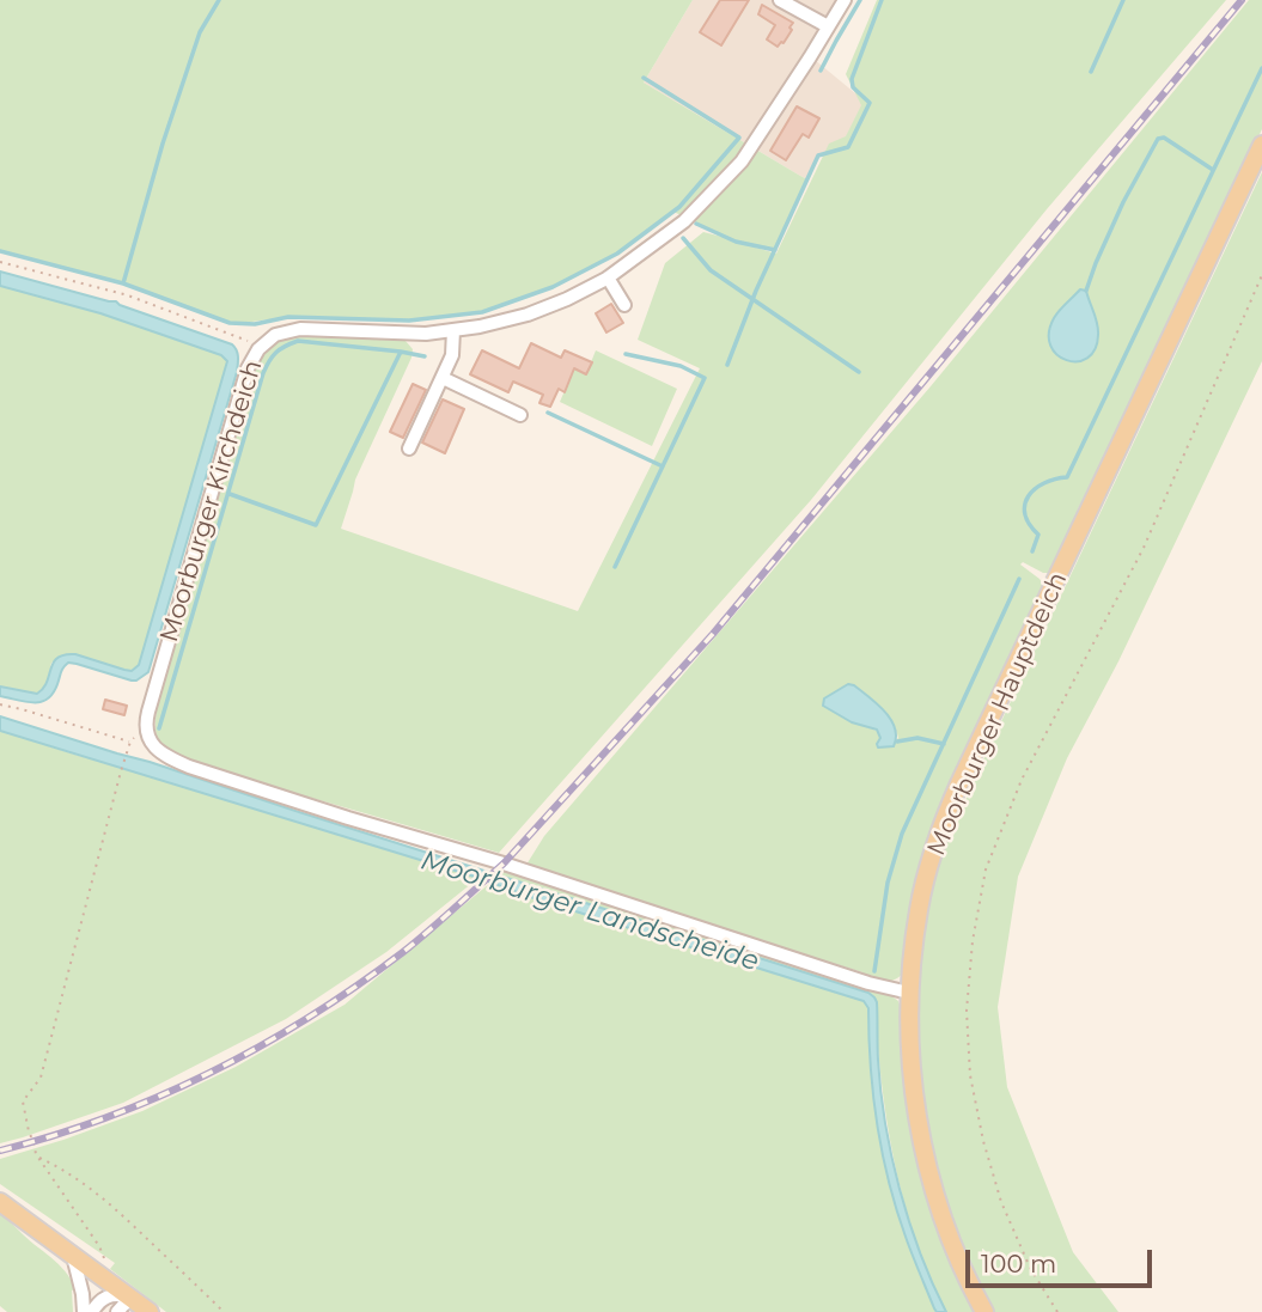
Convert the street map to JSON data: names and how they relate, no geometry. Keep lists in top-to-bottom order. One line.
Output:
{"streets":{"main road":["Moorburger Hauptdeich"],"street":["Moorburger Kirchdeich"]},"crossings":[["Moorburger Kirchdeich","Moorburger Hauptdeich"]],"water":["Moorburger Landscheide"],"scale_bar":"100 m"}
